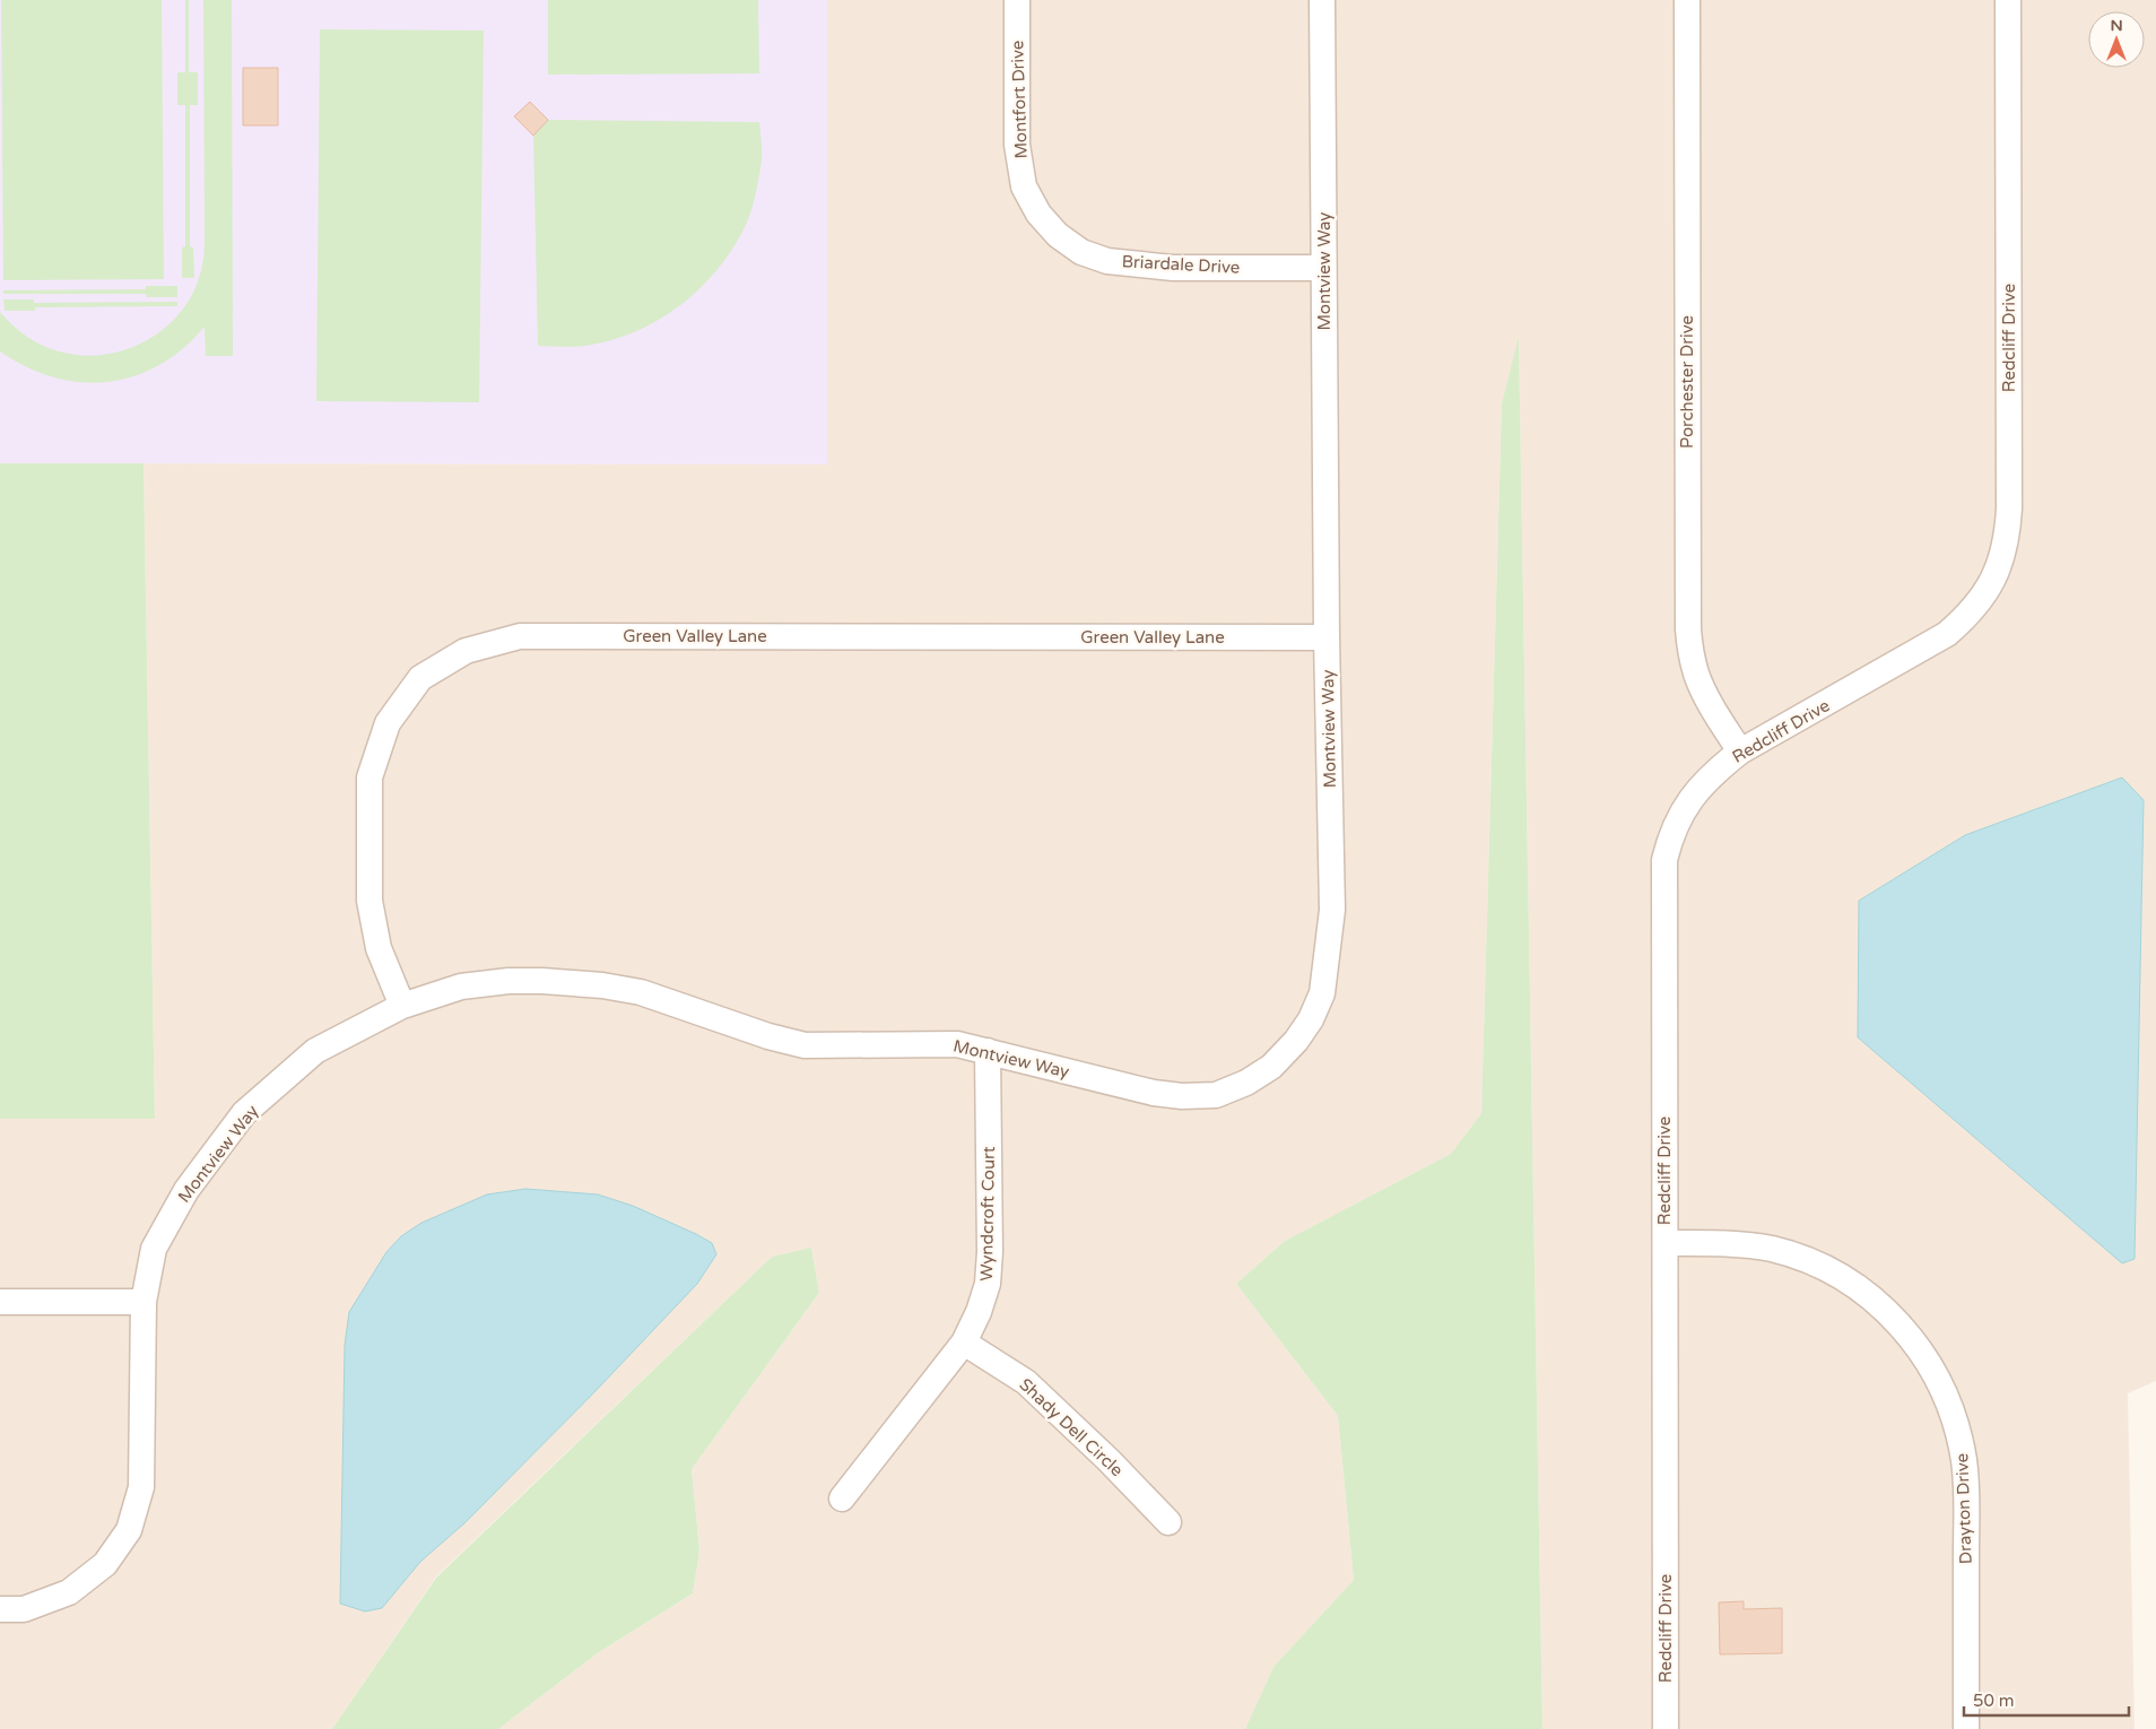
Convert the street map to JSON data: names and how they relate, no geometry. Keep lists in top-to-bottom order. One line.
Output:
{"streets":{"street":["Montfort Drive","Briardale Drive","Montview Way","Redcliff Drive","Porchester Drive","Green Valley Lane","Wyndcroft Court","Shady Dell Circle","Drayton Drive"]},"crossings":[["Montfort Drive","Briardale Drive"],["Briardale Drive","Montview Way"],["Montview Way","Green Valley Lane"],["Montview Way","Wyndcroft Court"],["Redcliff Drive","Porchester Drive"],["Redcliff Drive","Drayton Drive"],["Wyndcroft Court","Shady Dell Circle"]],"scale_bar":"50 m","north":"top"}
